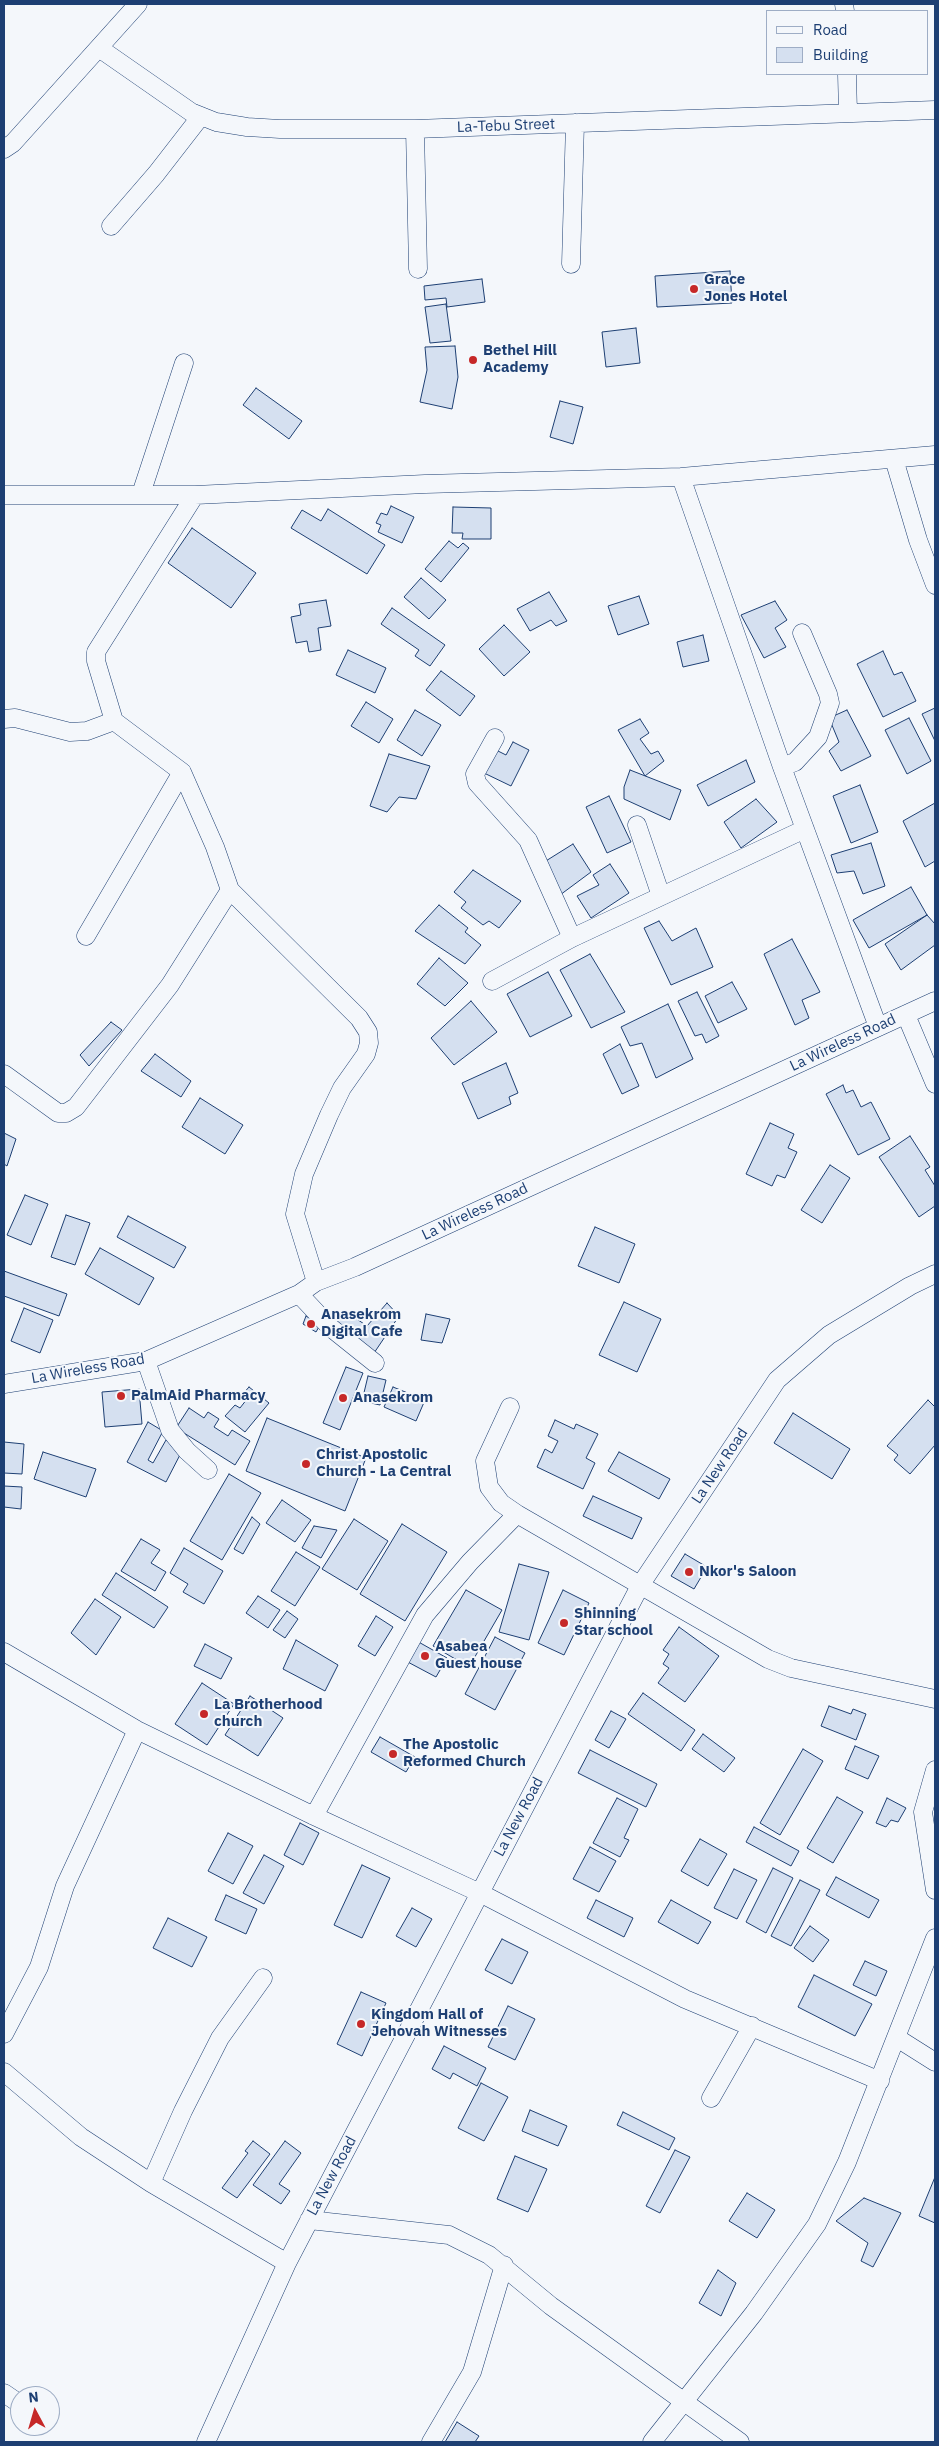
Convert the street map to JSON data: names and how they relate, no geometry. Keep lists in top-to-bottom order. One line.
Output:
{"streets":{"street":["La-Tebu Street","La Wireless Road","La New Road"]},"places":["Grace Jones Hotel","Bethel Hill Academy","Anasekrom Digital Cafe","PalmAid Pharmacy","Anasekrom","Christ Apostolic Church - La Central","Nkor's Saloon","Shinning Star school","Asabea Guest house","La Brotherhood church","The Apostolic Reformed Church","Kingdom Hall of Jehovah Witnesses"],"legend":["Road","Building"],"north":"top"}
